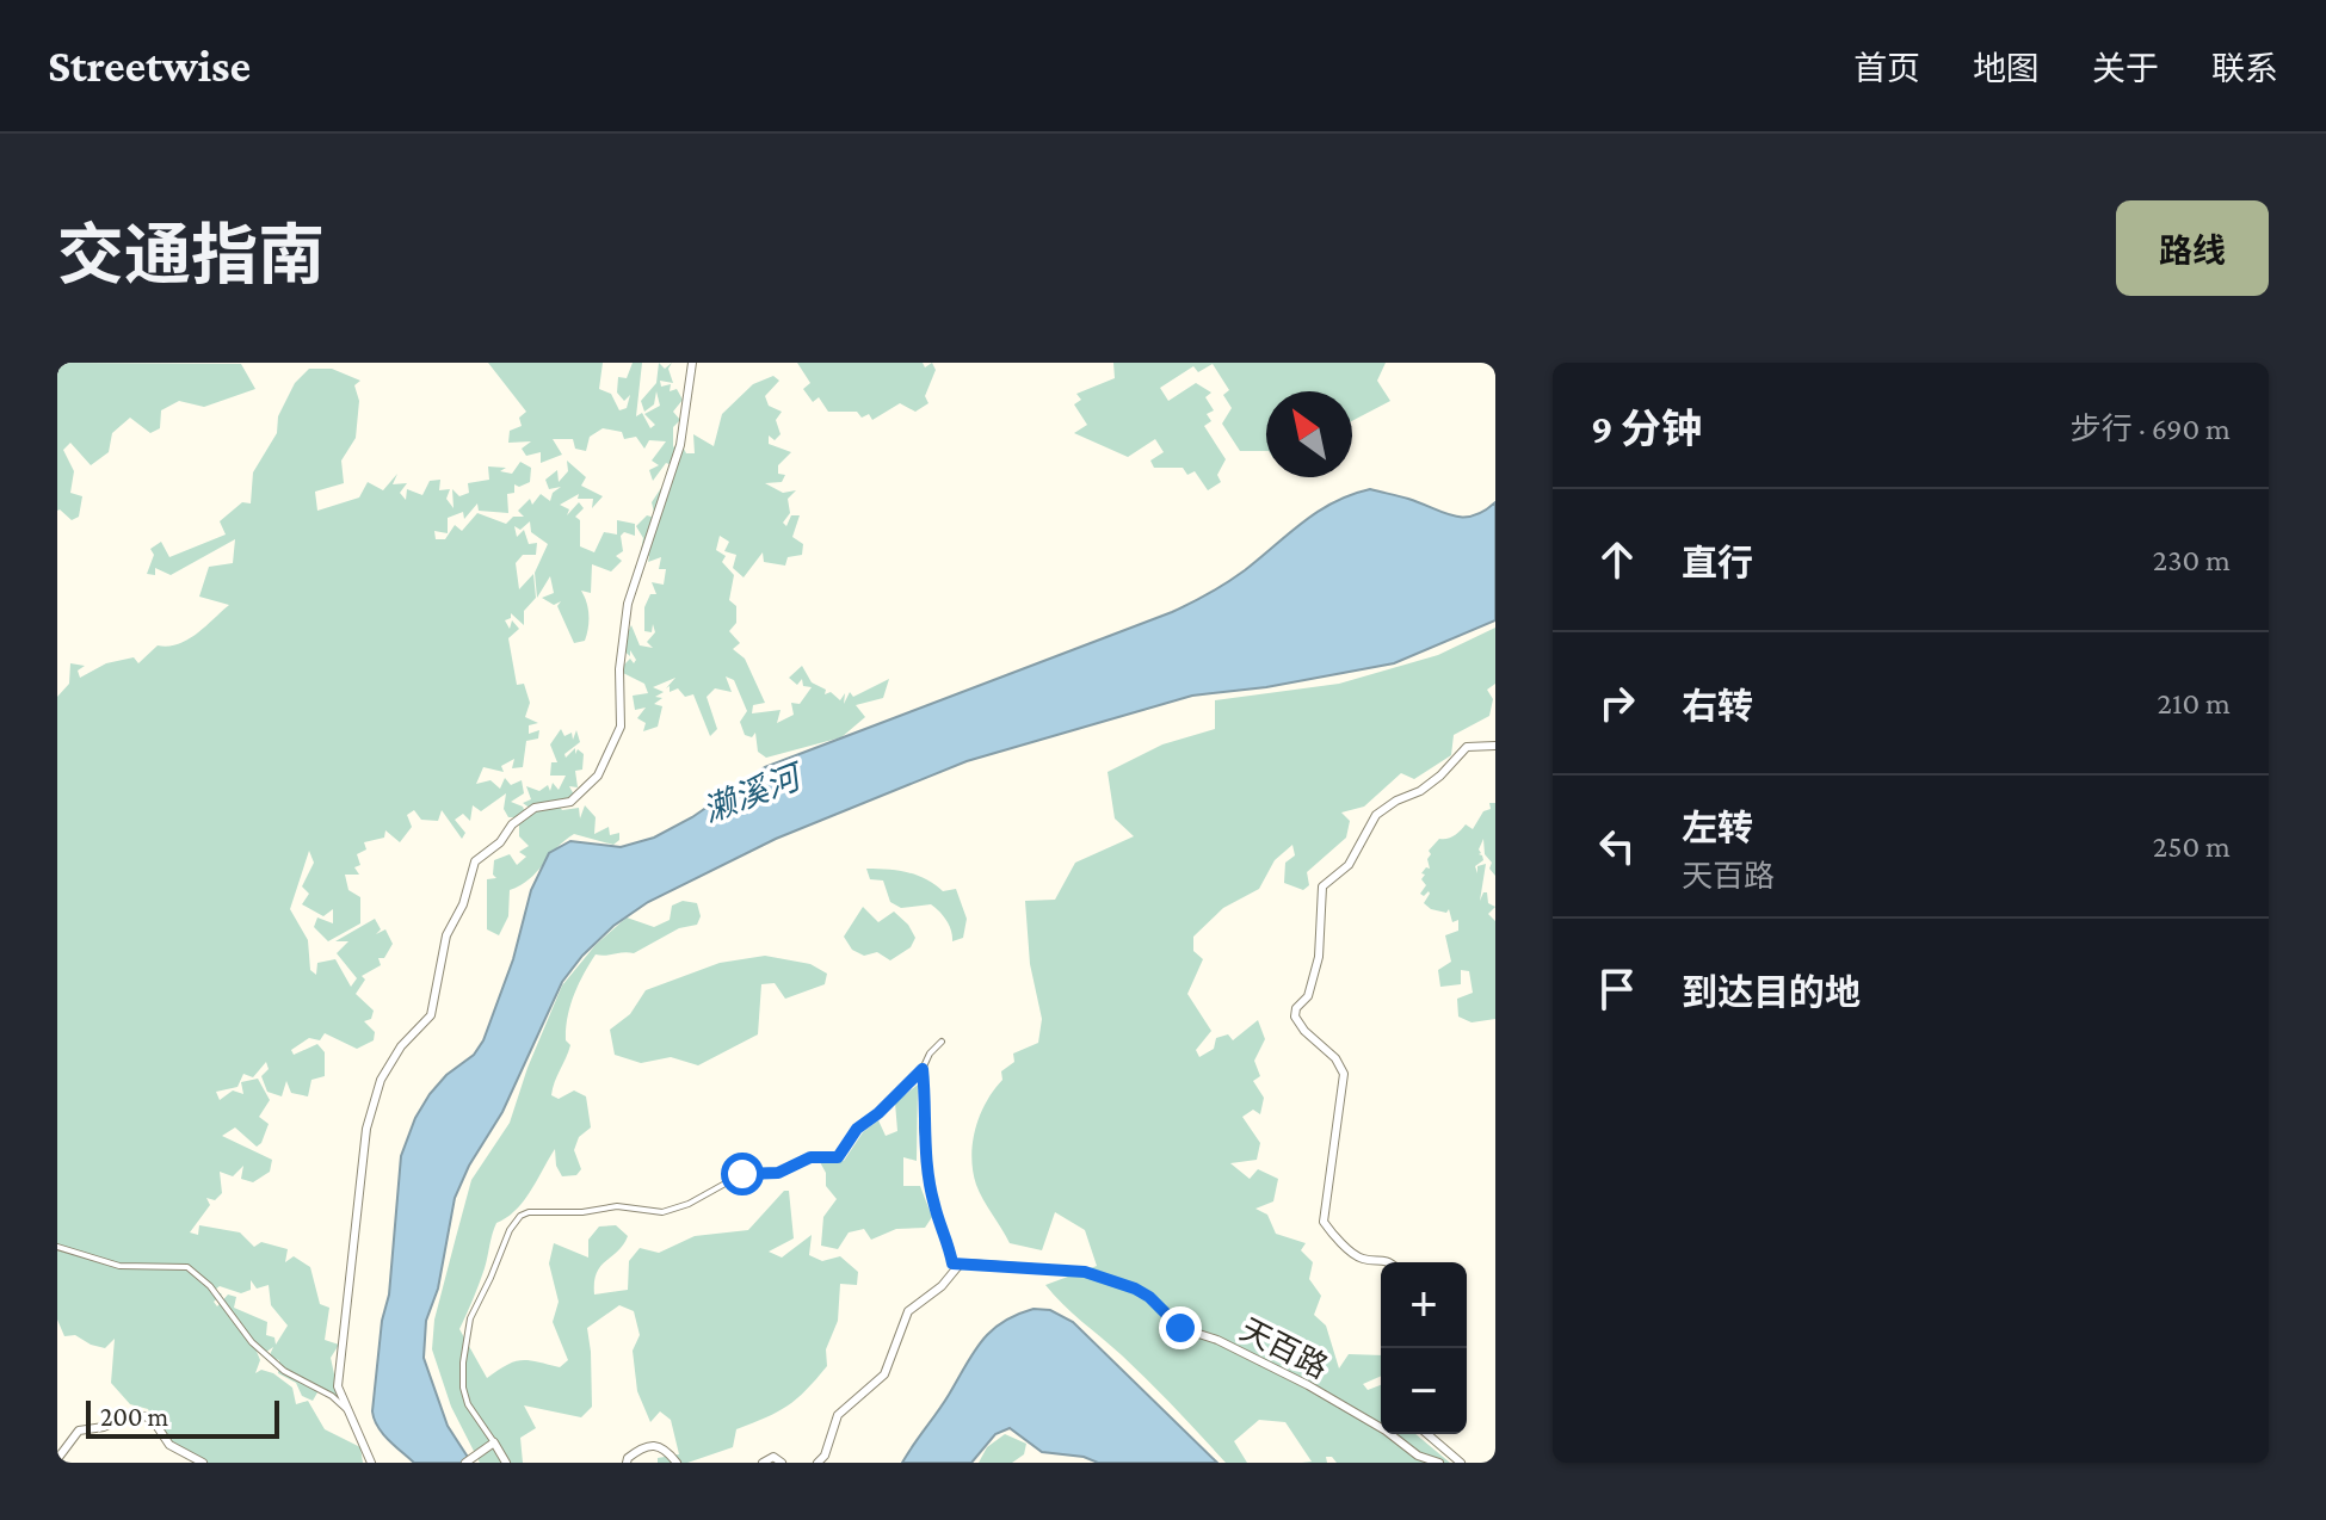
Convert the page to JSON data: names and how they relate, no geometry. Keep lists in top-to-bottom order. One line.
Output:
{"streets":{"main road":["天百路"]},"water":["濑溪河"],"scale_bar":"200 m","north":"top left","page":{"header":"Streetwise","nav":["首页","地图","关于","联系"],"title":"交通指南","buttons":"路线","heading":["9 分钟","步行 · 690 m"],"list":[["直行","230 m"],["右转","210 m"],["左转","天百路","250 m"],"到达目的地"],"map_buttons":["+","−"],"scale":"200 m"}}
